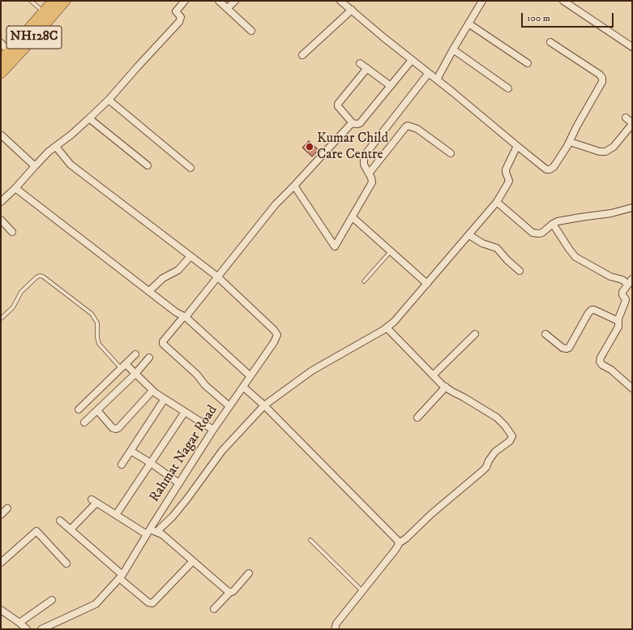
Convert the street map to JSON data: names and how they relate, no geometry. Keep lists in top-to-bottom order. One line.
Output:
{"streets":{"highway":["NH128C"],"street":["Rahmat Nagar Road"]},"places":["Kumar Child Care Centre"],"scale_bar":"100 m"}
